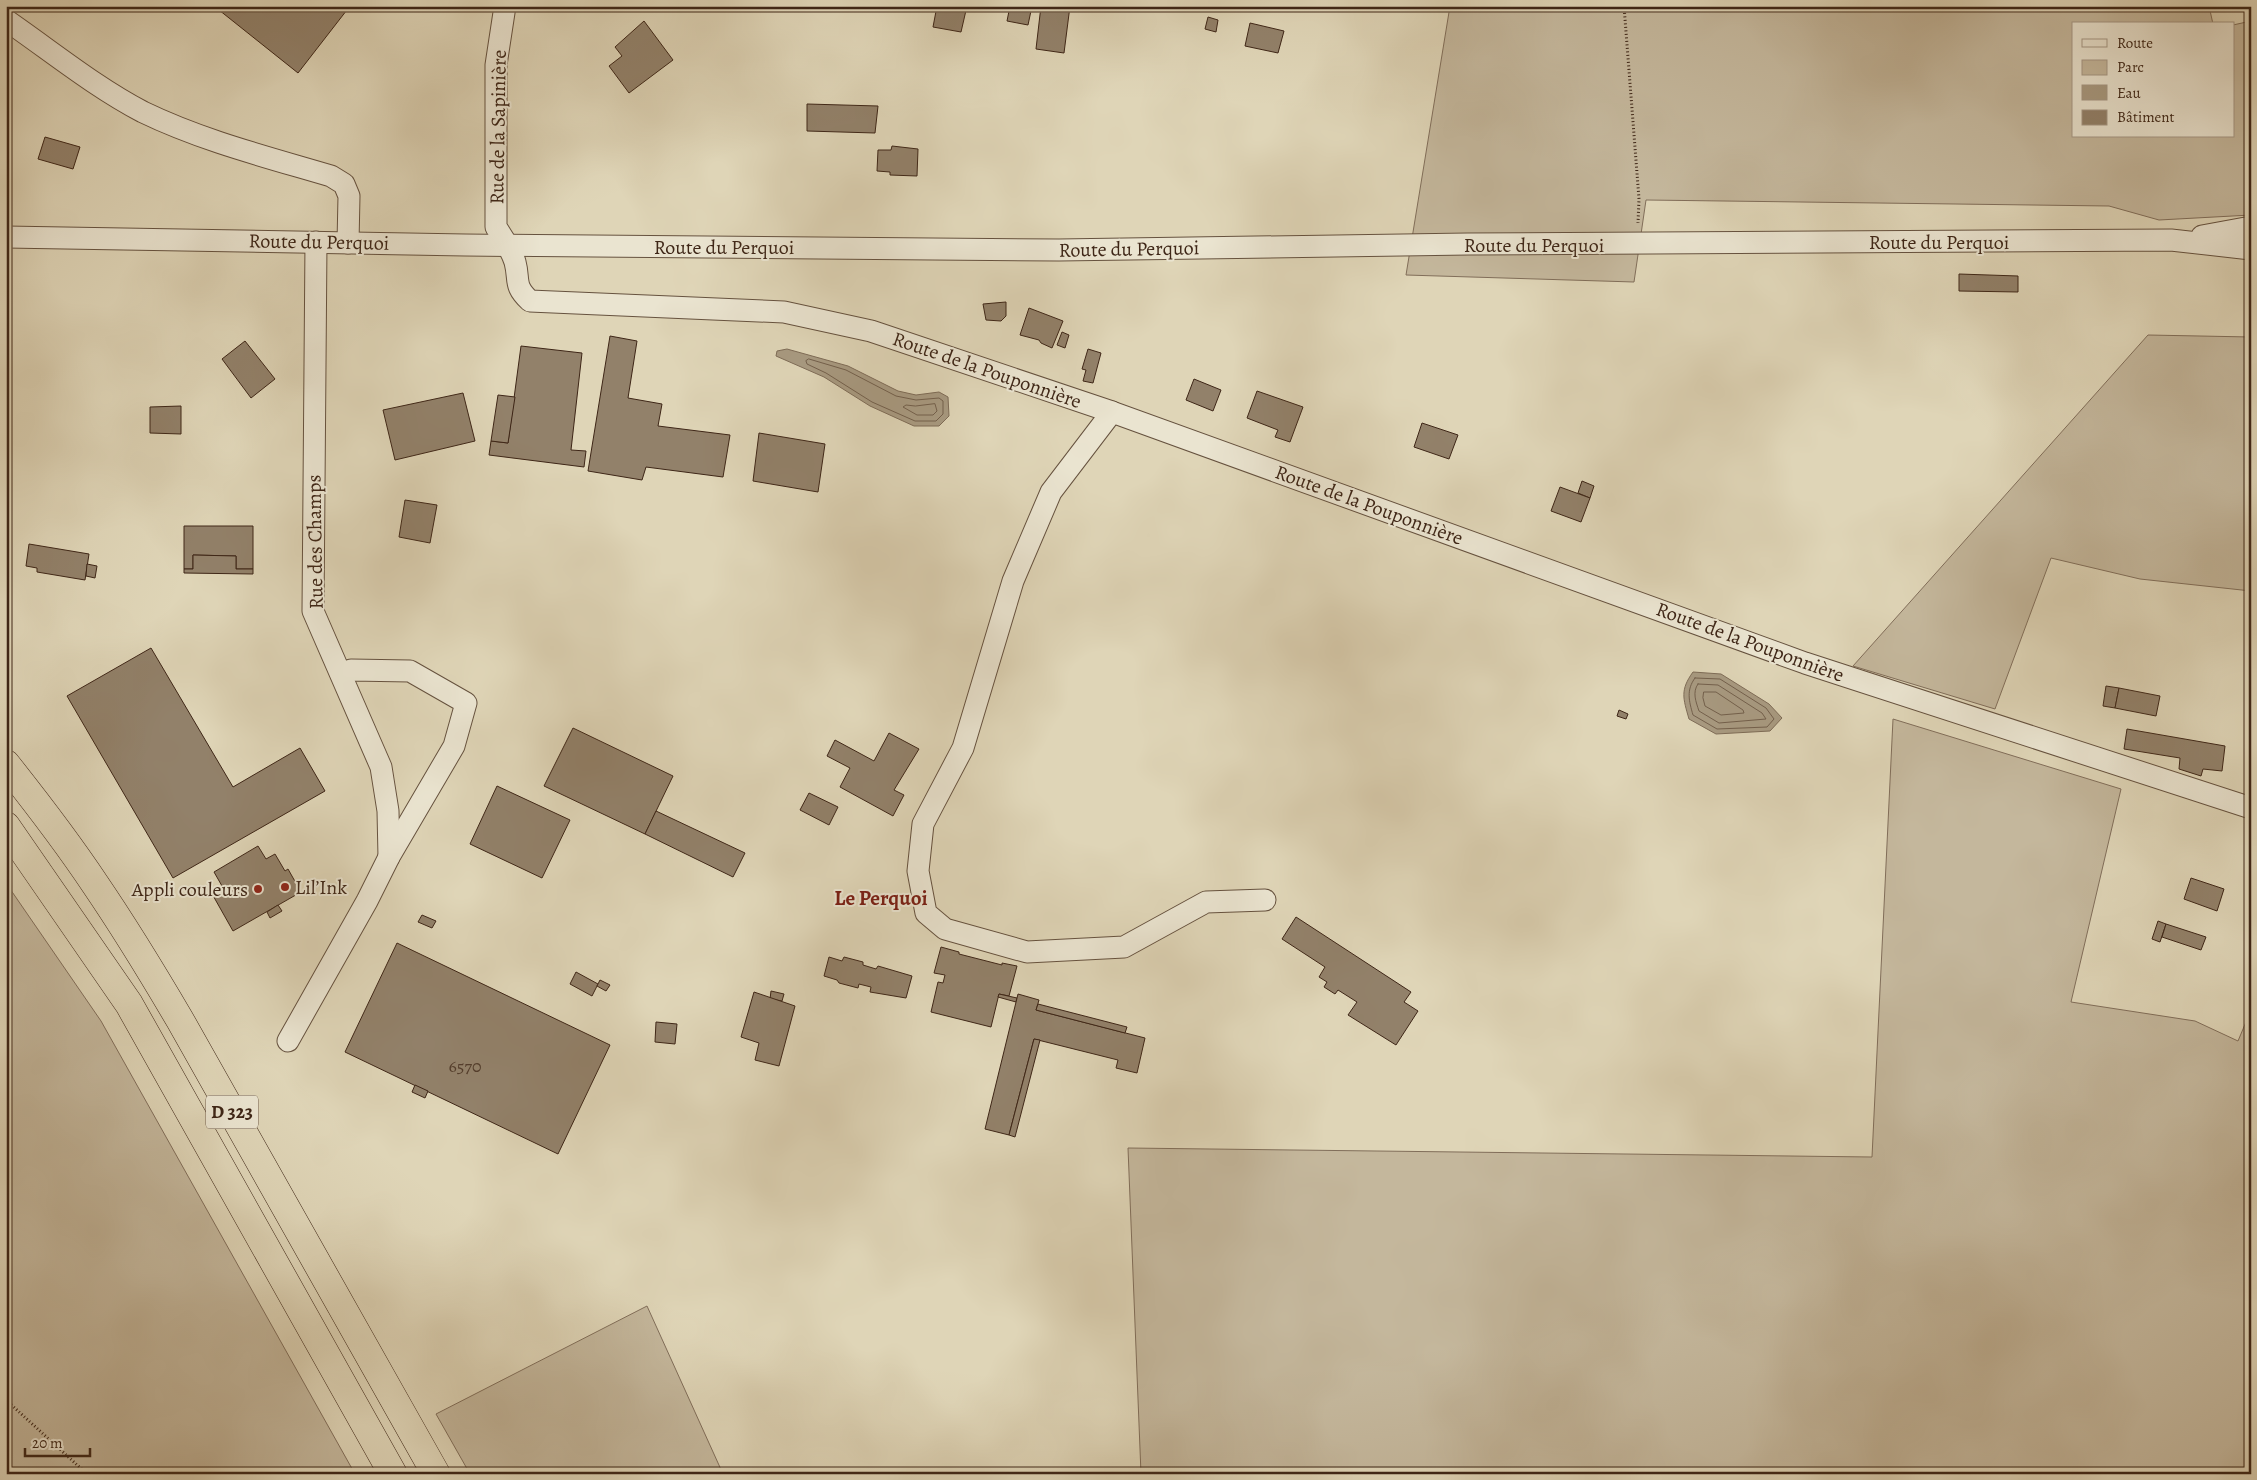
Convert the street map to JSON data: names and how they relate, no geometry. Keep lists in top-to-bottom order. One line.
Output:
{"streets":{"highway":["D 323"],"street":["Rue de la Sapinière","Route du Perquoi","Route de la Pouponnière","Rue des Champs"]},"crossings":[["Rue de la Sapinière","Route du Perquoi"],["Rue de la Sapinière","Route de la Pouponnière"],["Route du Perquoi","Route de la Pouponnière"],["Route du Perquoi","Rue des Champs"]],"districts":["Le Perquoi"],"places":["Lil’Ink","Appli couleurs"],"house_numbers":["6570"],"legend":["Route","Parc","Eau","Bâtiment"],"scale_bar":"20 m"}
